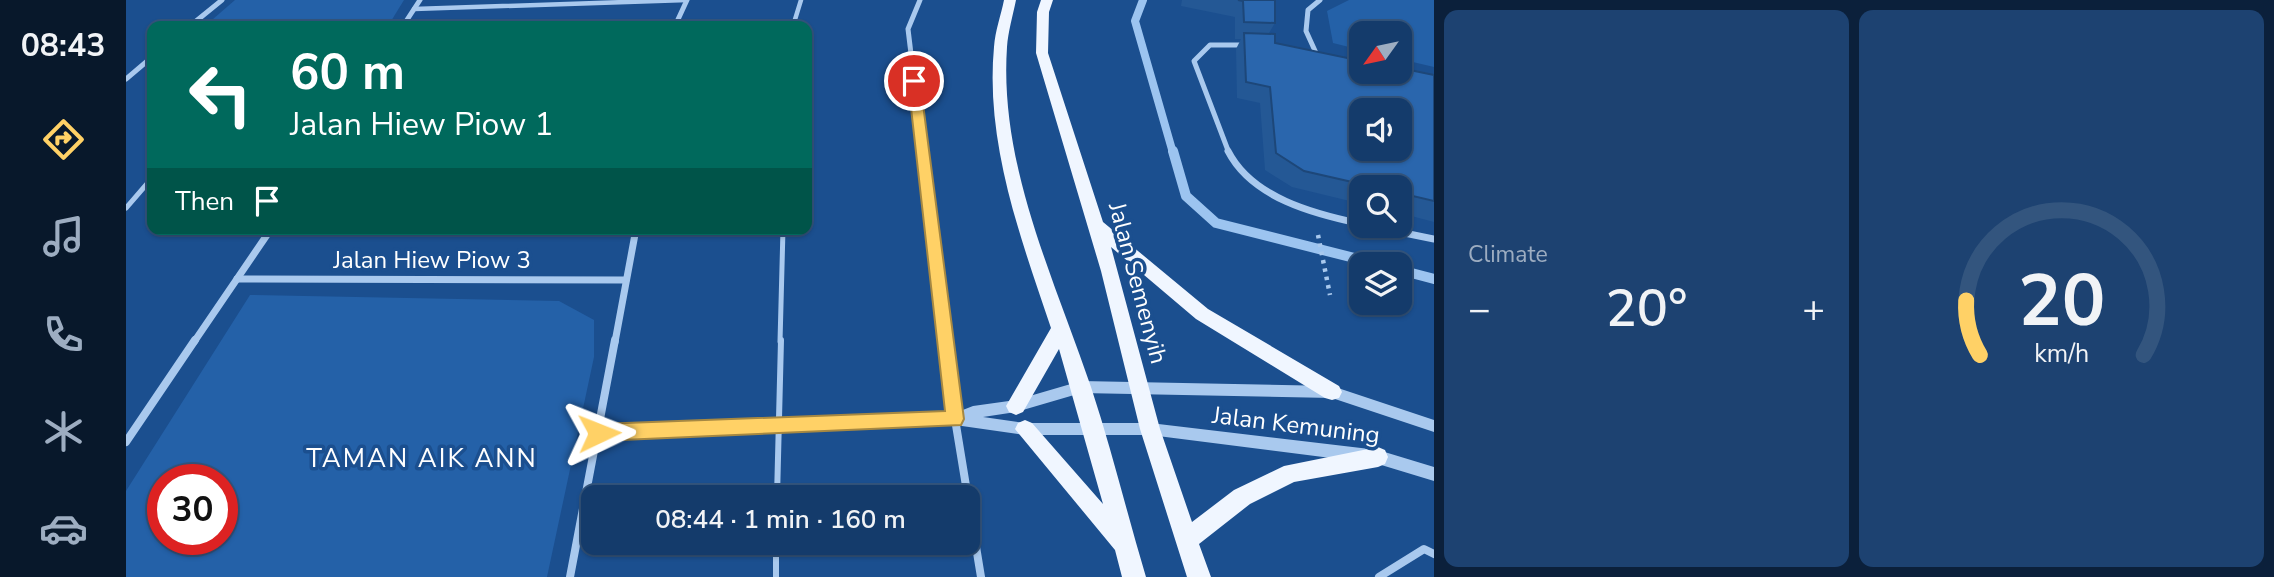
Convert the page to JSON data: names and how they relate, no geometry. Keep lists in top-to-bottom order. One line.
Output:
{"streets":{"main road":["Jalan Semenyih"],"street":["Jalan Hiew Piow 3","Jalan Kemuning"]},"crossings":[["Jalan Semenyih","Jalan Kemuning"]],"districts":["TAMAN AIK ANN"],"north":"bottom left","page":{"tabs":"08:43","tile":"Climate","turn":["60 m","Jalan Hiew Piow 1"],"then":"Then","heat":["−","20°","+"],"limit":"30","trip":"08:44 · 1 min · 160 m","gauge":["20","km/h"]}}
